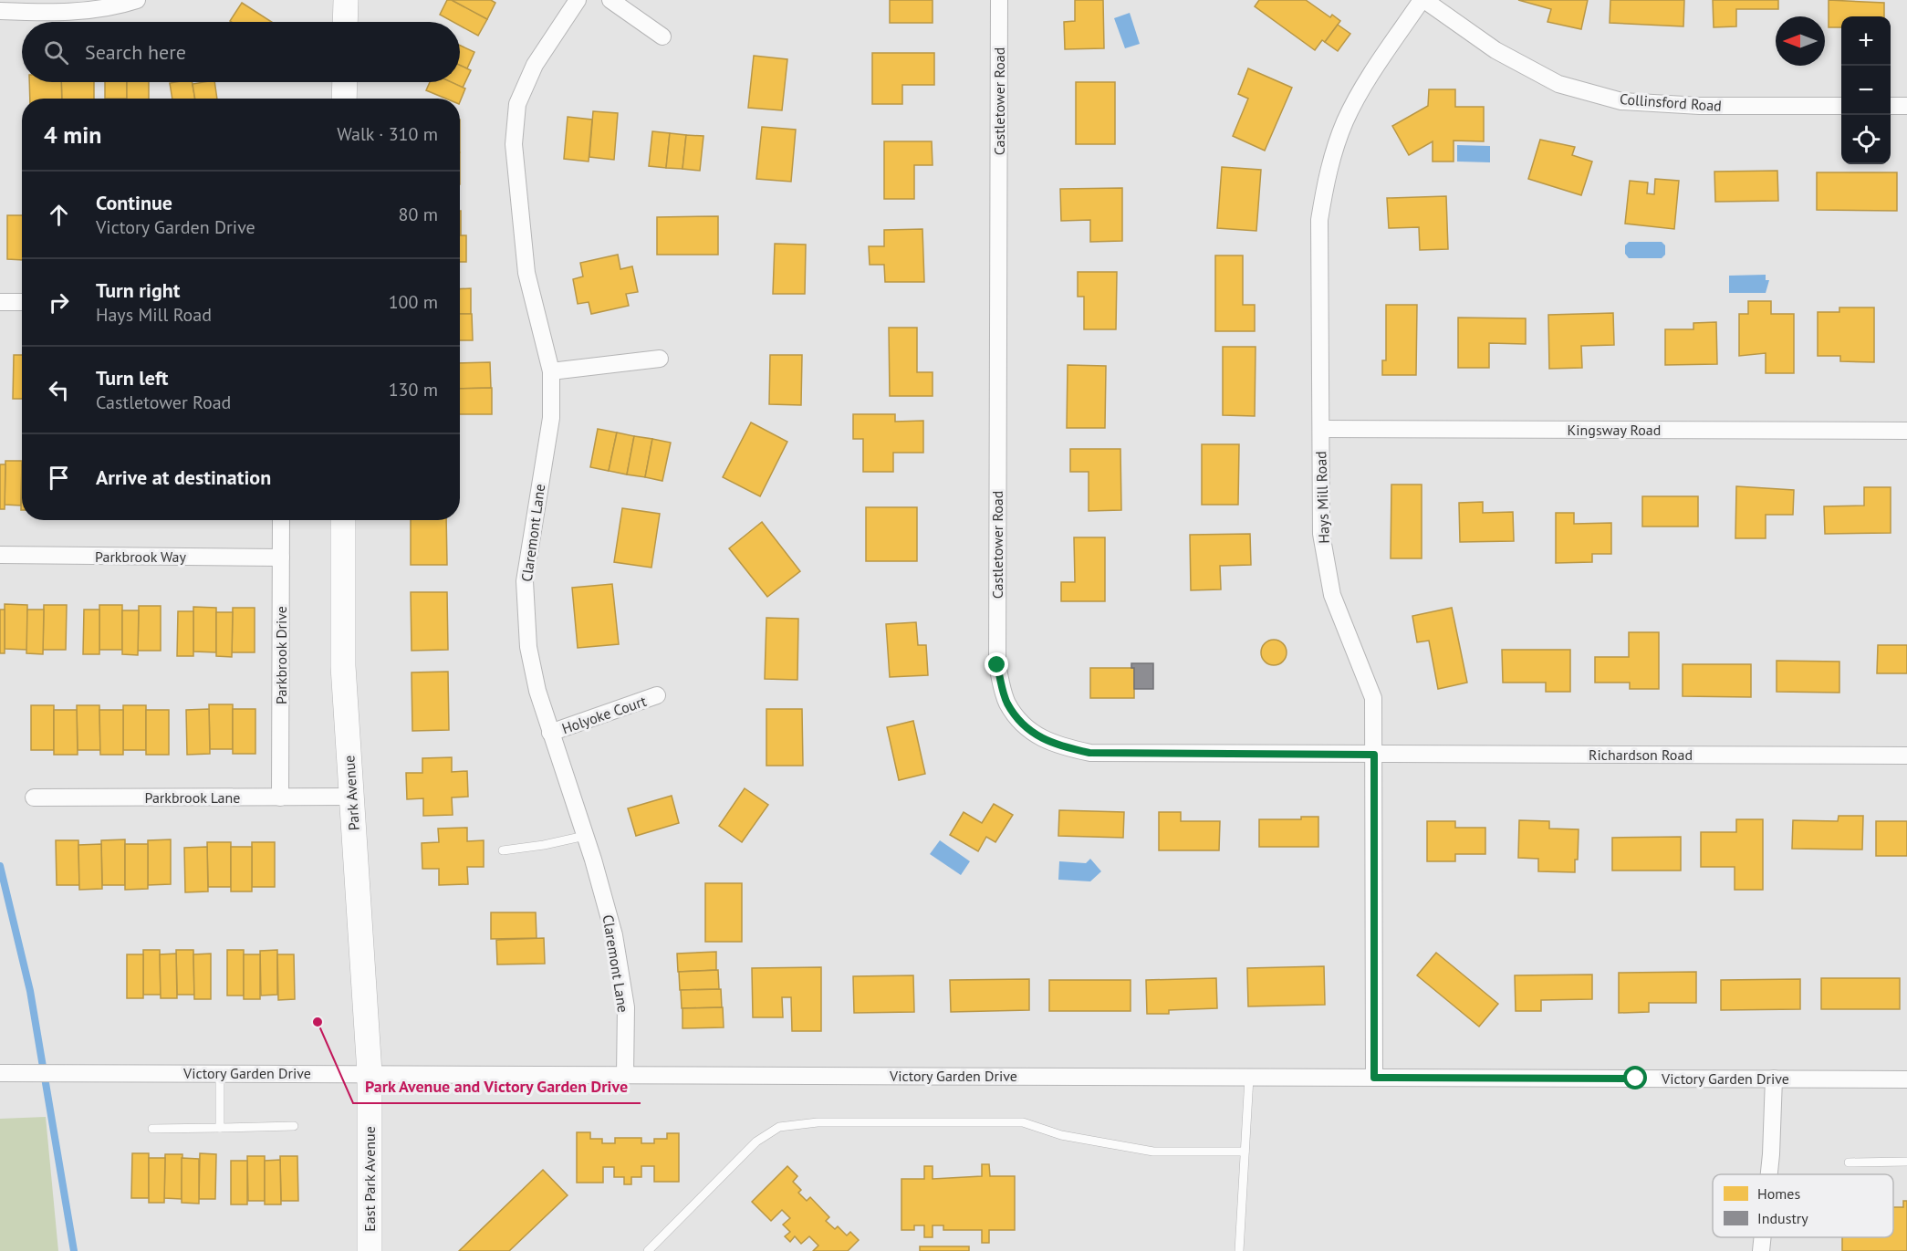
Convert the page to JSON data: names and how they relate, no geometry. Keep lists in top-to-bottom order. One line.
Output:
{"streets":{"main road":["Park Avenue","East Park Avenue"],"street":["Castletower Road","Collinsford Road","Kingsway Road","Hays Mill Road","Claremont Lane","Parkbrook Way","Parkbrook Drive","Holyoke Court","Richardson Road","Parkbrook Lane","Victory Garden Drive"]},"crossings":[["Castletower Road","Hays Mill Road"],["Castletower Road","Richardson Road"],["Collinsford Road","Hays Mill Road"],["Kingsway Road","Hays Mill Road"],["Hays Mill Road","Richardson Road"],["Hays Mill Road","Victory Garden Drive"],["Claremont Lane","Holyoke Court"],["Claremont Lane","Victory Garden Drive"],["Parkbrook Way","Parkbrook Drive"],["Parkbrook Drive","Parkbrook Lane"],["Park Avenue","Parkbrook Lane"],["Park Avenue","Victory Garden Drive"],["Park Avenue","East Park Avenue"],["Victory Garden Drive","East Park Avenue"]],"places":["Park Avenue and Victory Garden Drive"],"legend":["Homes","Industry"],"north":"left","page":{"map_buttons":["+","−"],"search":"Search here","heading":["4 min","Walk · 310 m"],"list":[["Continue","Victory Garden Drive","80 m"],["Turn right","Hays Mill Road","100 m"],["Turn left","Castletower Road","130 m"],"Arrive at destination"]}}
